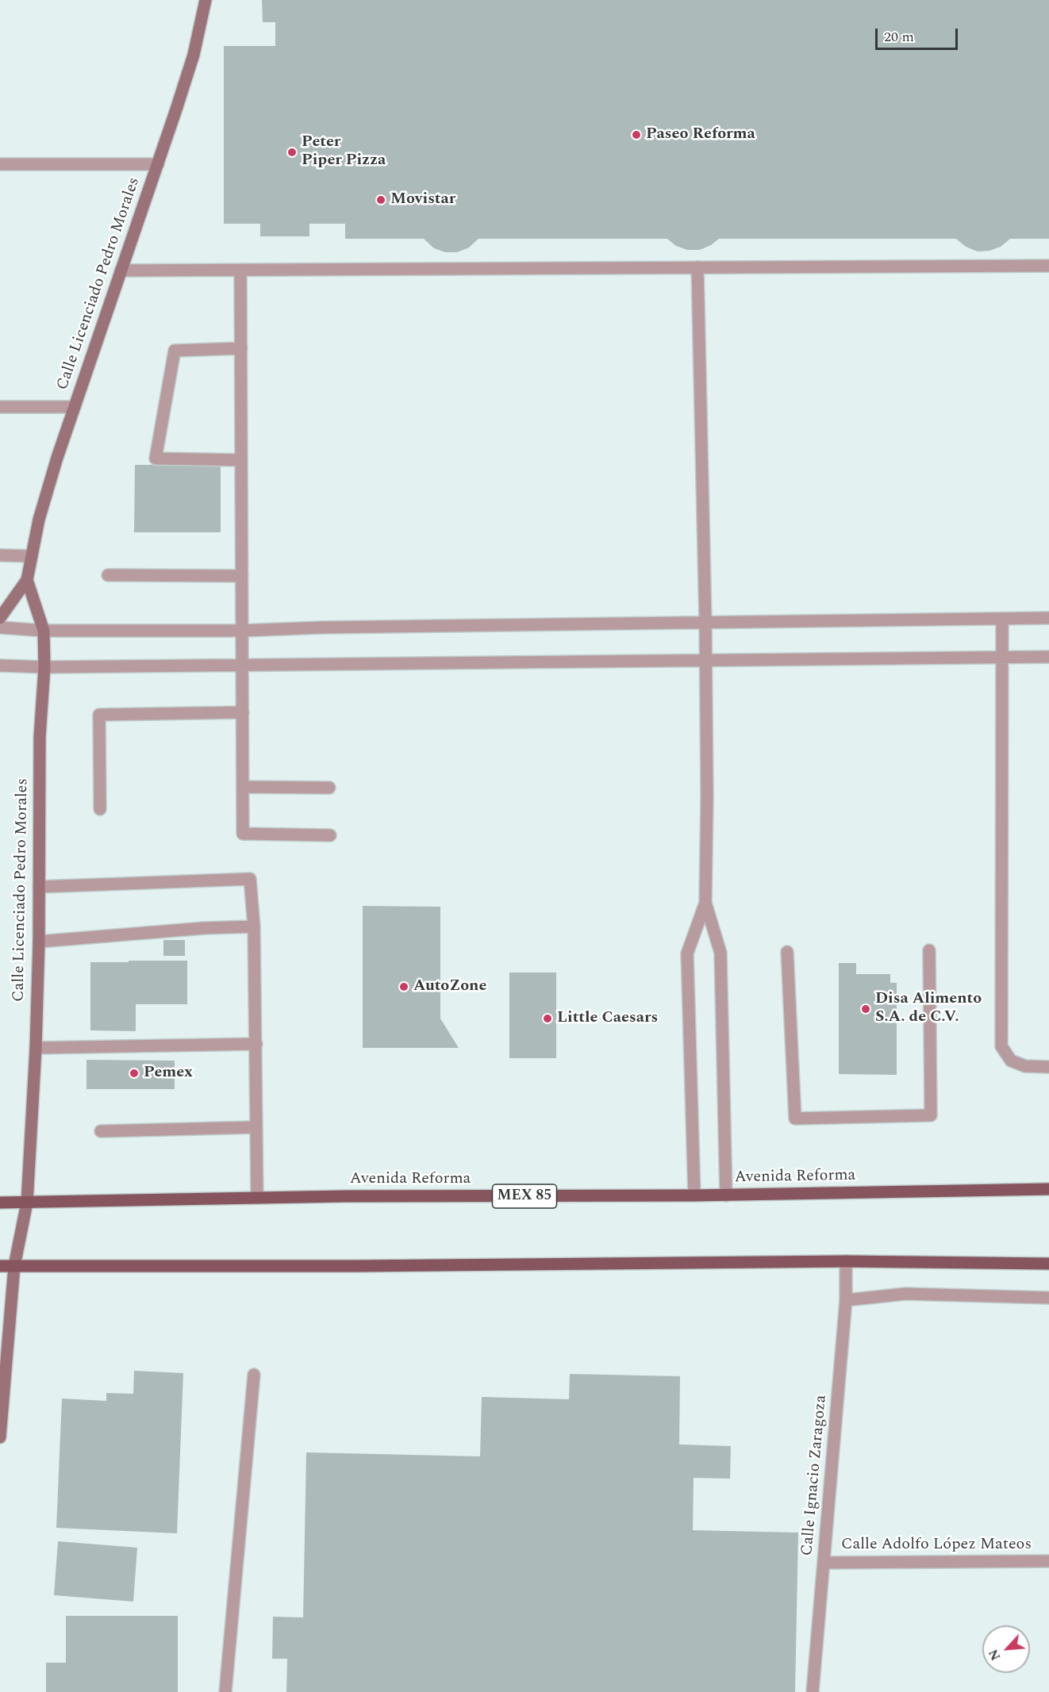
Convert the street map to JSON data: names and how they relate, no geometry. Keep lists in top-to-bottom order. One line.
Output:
{"streets":{"main road":["Avenida Reforma","MEX 85"],"street":["Calle Licenciado Pedro Morales","Calle Ignacio Zaragoza","Calle Adolfo López Mateos"]},"crossings":[["Calle Licenciado Pedro Morales","Avenida Reforma"],["Calle Ignacio Zaragoza","Calle Adolfo López Mateos"]],"places":["Paseo Reforma","Peter Piper Pizza","Movistar","AutoZone","Disa Alimento S.A. de C.V.","Little Caesars","Pemex"],"scale_bar":"20 m","north":"bottom left"}
